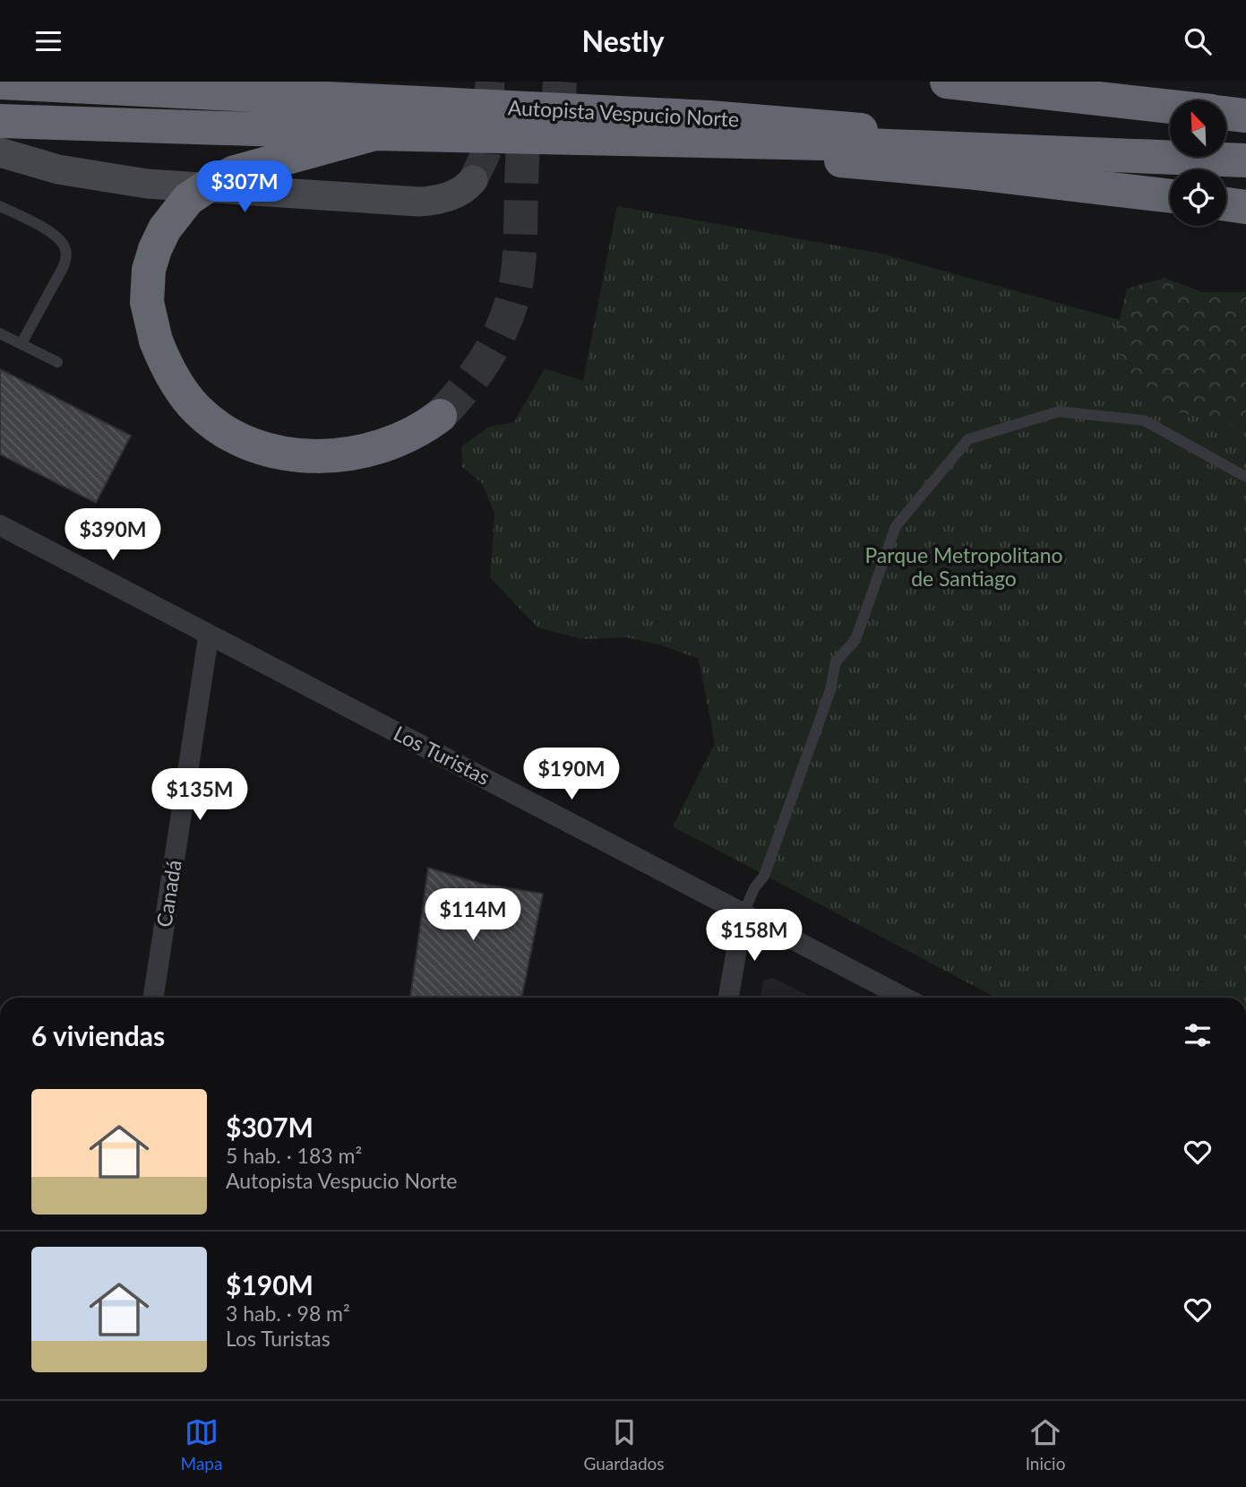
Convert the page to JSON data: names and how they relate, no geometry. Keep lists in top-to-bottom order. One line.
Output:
{"streets":{"highway":["Autopista Vespucio Norte"],"street":["Los Turistas","Canadá"]},"crossings":[["Los Turistas","Canadá"]],"parks":["Parque Metropolitano de Santiago"],"north":"top left","page":{"header":"Nestly","price":["$307M","$390M","$190M","$135M","$114M","$158M"],"heading":"6 viviendas","list":[{"name":"$307M","note":"5 hab. · 183 m² · Autopista Vespucio Norte"},{"name":"$190M","note":"3 hab. · 98 m² · Los Turistas"}],"tabs":["Mapa","Guardados","Inicio"]}}
